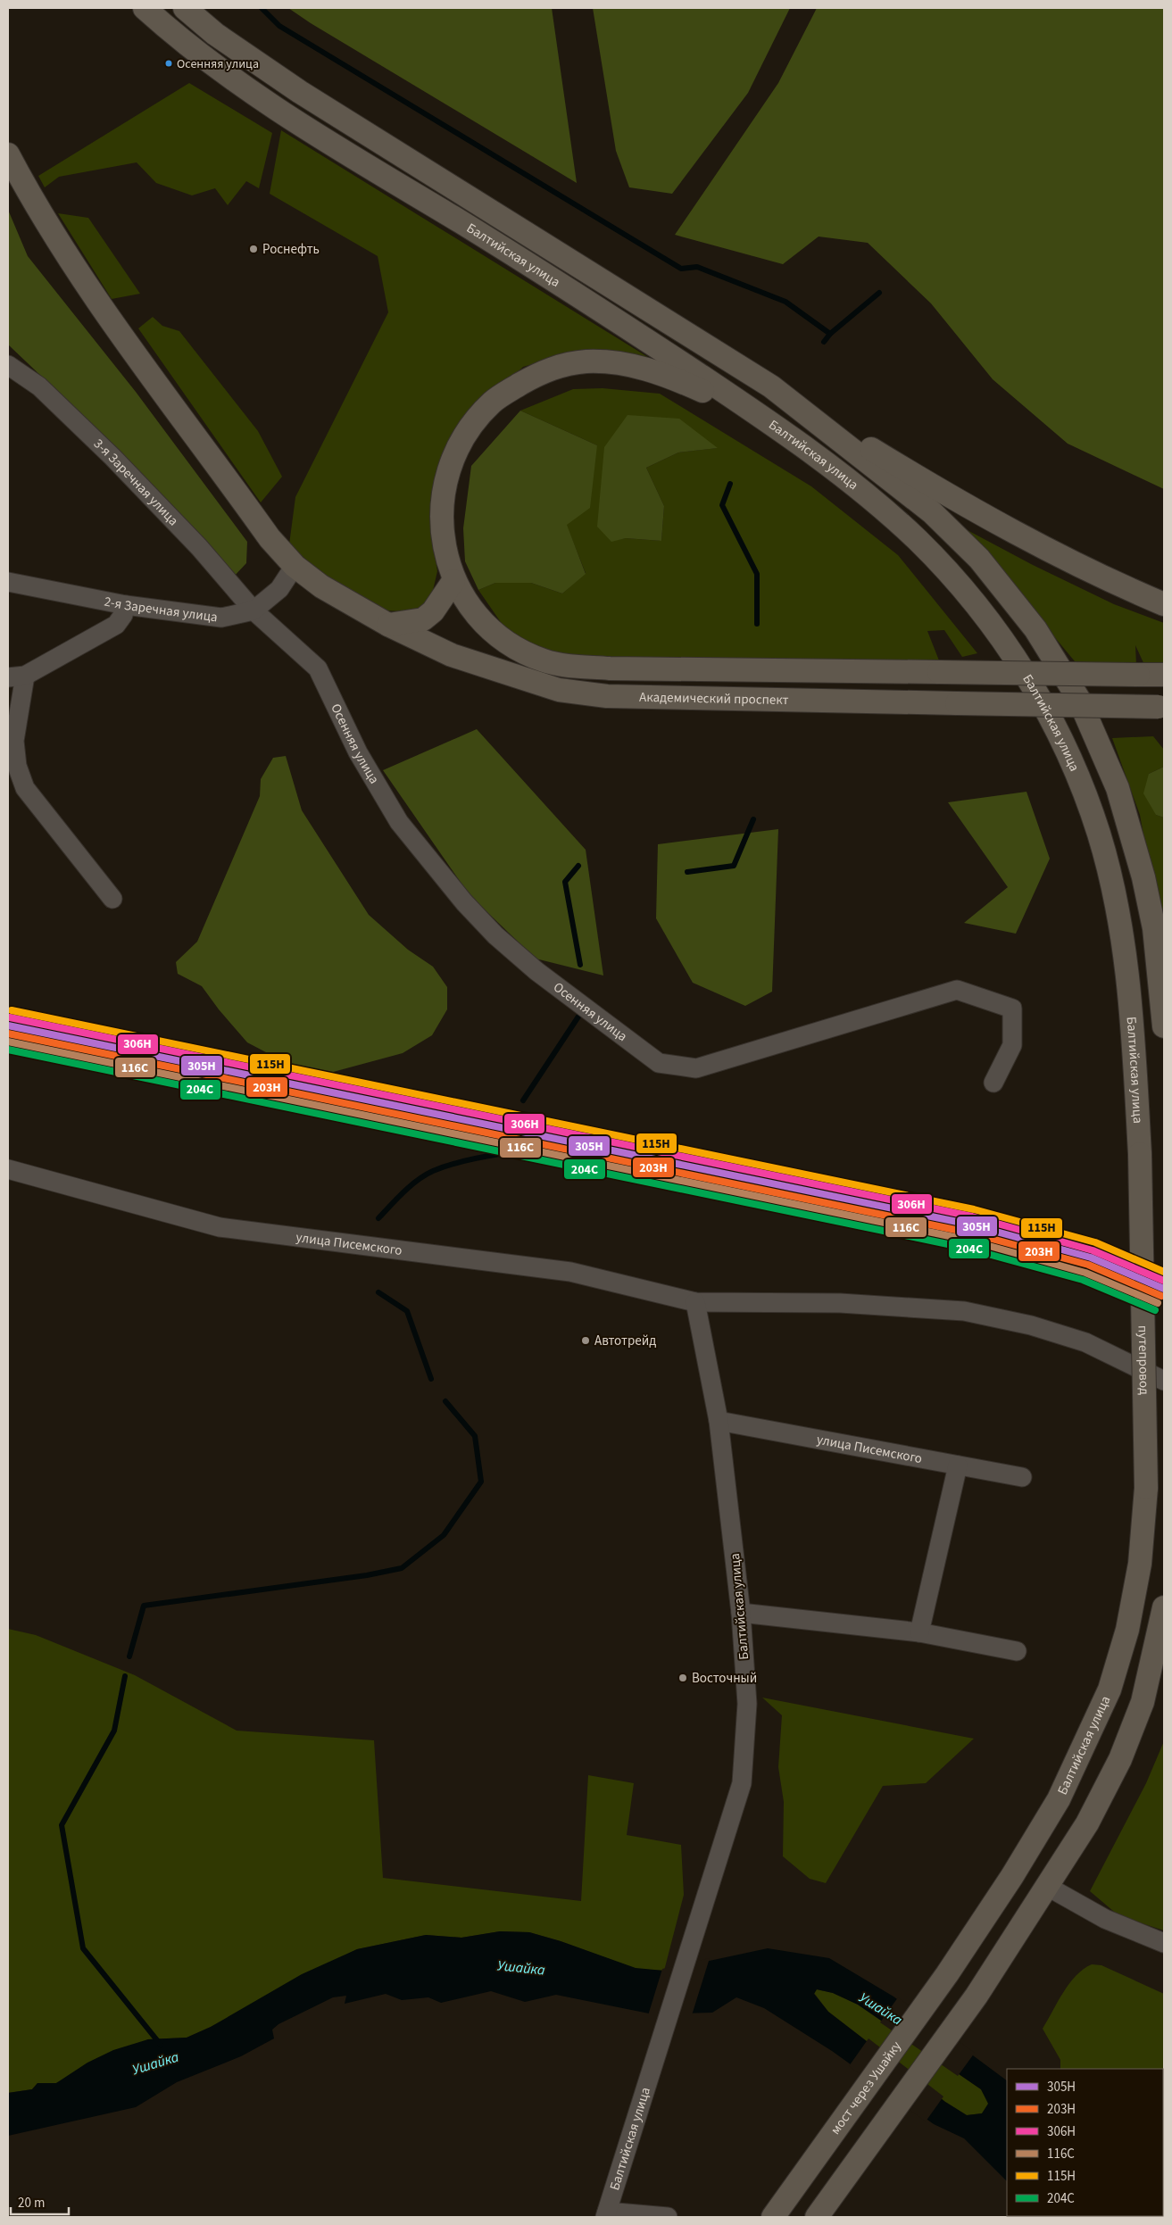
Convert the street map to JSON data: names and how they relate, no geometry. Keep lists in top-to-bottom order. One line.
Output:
{"streets":{"main road":["Балтийская улица","Академический проспект","путепровод","мост через Ушайку"],"street":["3-я Заречная улица","2-я Заречная улица","Осенняя улица","улица Писемского"]},"crossings":[["Балтийская улица","Академический проспект"],["Балтийская улица","улица Писемского"],["Балтийская улица","путепровод"],["Балтийская улица","мост через Ушайку"],["3-я Заречная улица","2-я Заречная улица"],["3-я Заречная улица","Осенняя улица"],["2-я Заречная улица","Академический проспект"],["2-я Заречная улица","Осенняя улица"]],"water":["Ушайка"],"places":["Осенняя улица","Роснефть","Автотрейд","Восточный"],"lines":["transit line 115Н","transit line 306Н","transit line 305Н","transit line 203Н","transit line 116С","transit line 204С"],"legend":["305Н","203Н","306Н","116С","115Н","204С"],"scale_bar":"20 m"}
